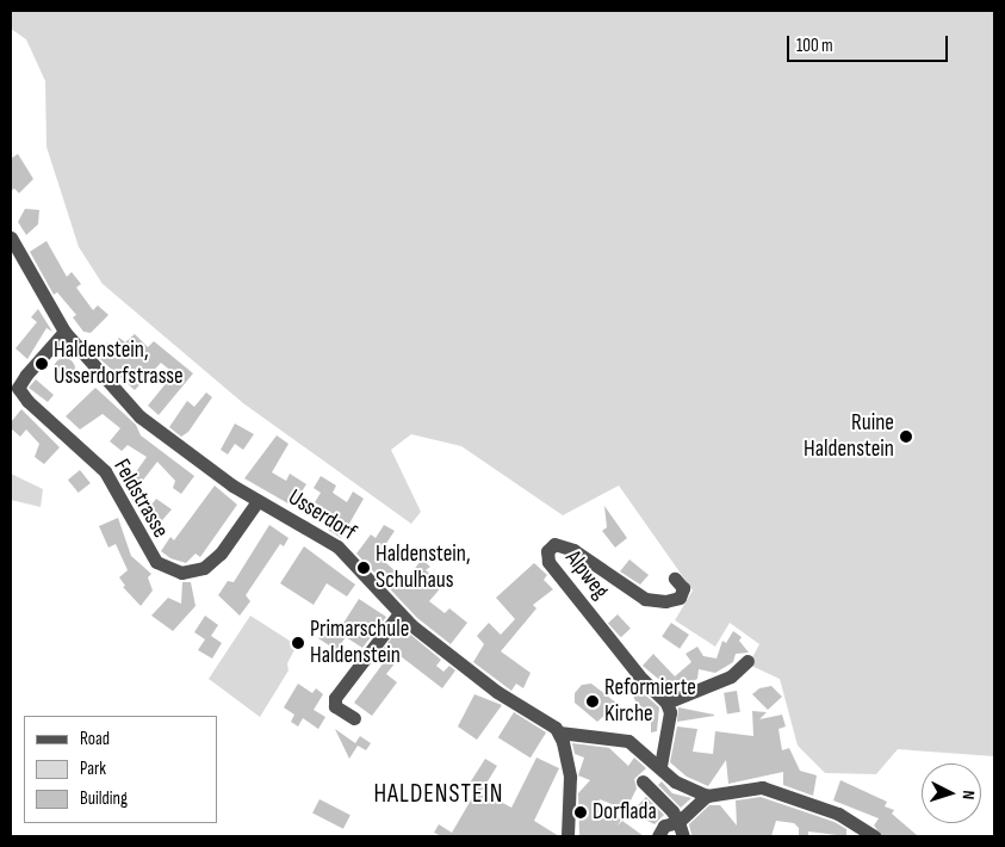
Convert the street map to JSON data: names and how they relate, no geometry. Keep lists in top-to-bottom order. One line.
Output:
{"streets":{"street":["Feldstrasse","Usserdorf","Alpweg"]},"crossings":[["Feldstrasse","Usserdorf"]],"districts":["HALDENSTEIN"],"places":["Haldenstein, Usserdorfstrasse","Ruine Haldenstein","Haldenstein, Schulhaus","Primarschule Haldenstein","Reformierte Kirche","Dorflada"],"legend":["Road","Park","Building"],"scale_bar":"100 m","north":"right"}
